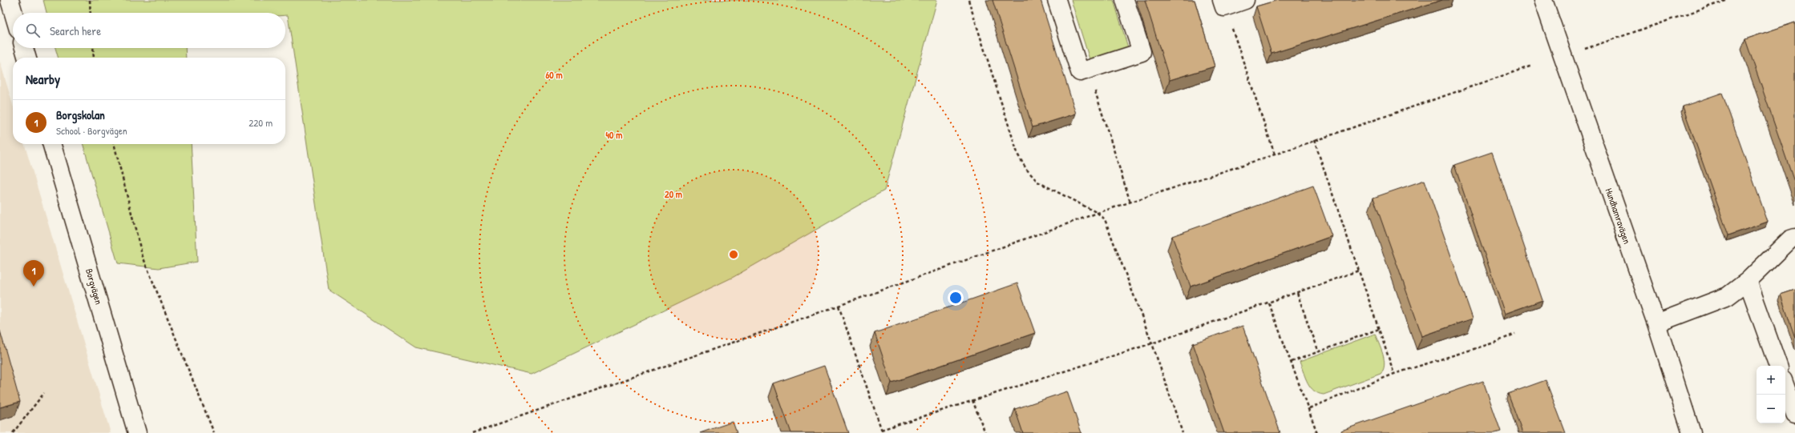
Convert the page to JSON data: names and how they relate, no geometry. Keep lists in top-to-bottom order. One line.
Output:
{"streets":{"street":["Hundhamravägen","Borgvägen"]},"page":{"search":"Search here","heading":"Nearby","list":[{"mark":"1","name":"Borgskolan","note":"School · Borgvägen","value":"220 m"}],"pins":"1","map_buttons":["+","−"]},"rings":["60 m","40 m","20 m"]}
